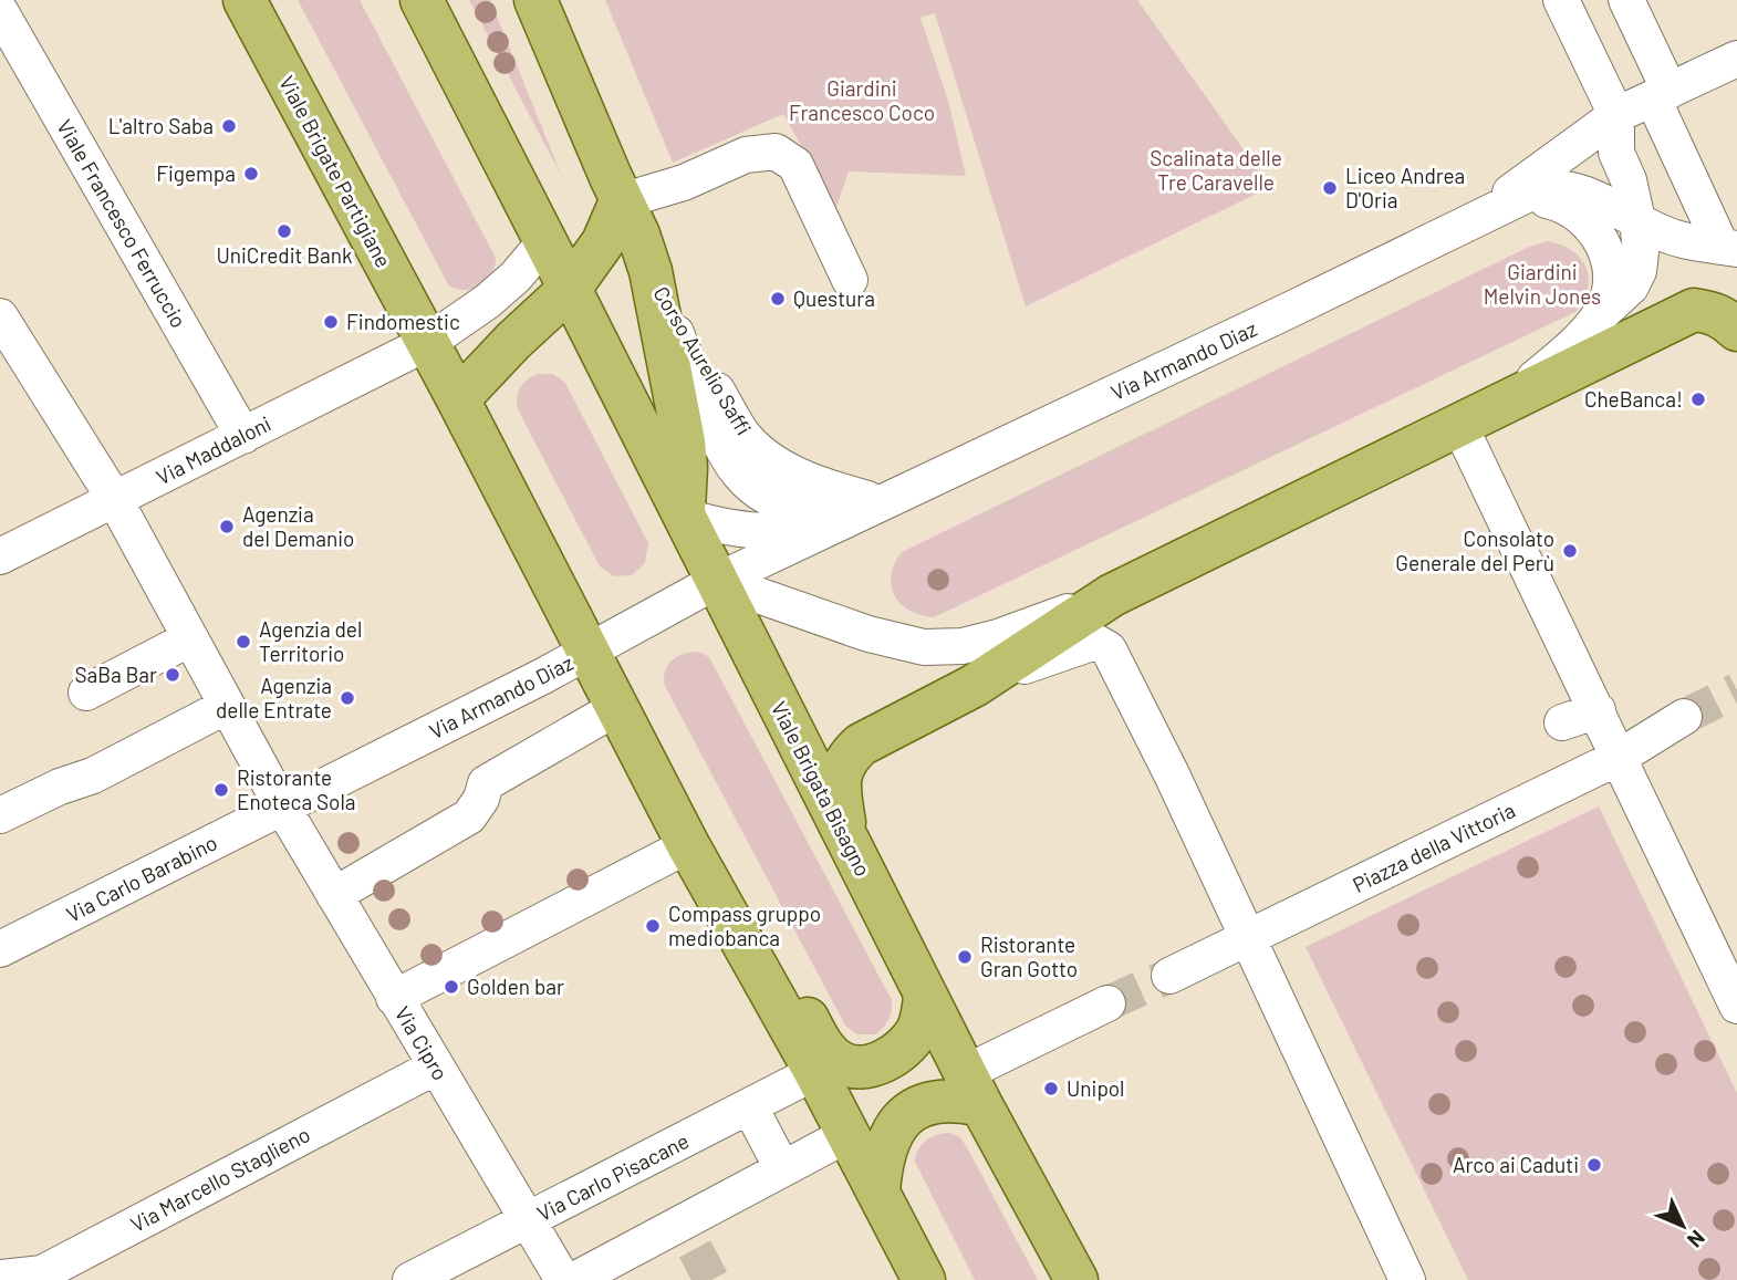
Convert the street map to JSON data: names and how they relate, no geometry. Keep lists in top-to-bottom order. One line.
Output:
{"streets":{"main road":["Viale Brigate Partigiane","Corso Aurelio Saffi","Via Armando Diaz","Viale Brigata Bisagno"],"street":["Viale Francesco Ferruccio","Via Maddaloni","Piazza della Vittoria","Via Carlo Barabino","Via Cipro","Via Carlo Pisacane","Via Marcello Staglieno"]},"crossings":[["Viale Brigate Partigiane","Via Armando Diaz"],["Viale Brigate Partigiane","Via Maddaloni"],["Viale Francesco Ferruccio","Via Maddaloni"],["Corso Aurelio Saffi","Via Armando Diaz"],["Via Armando Diaz","Viale Brigata Bisagno"],["Via Armando Diaz","Piazza della Vittoria"],["Via Armando Diaz","Via Carlo Barabino"],["Via Armando Diaz","Via Cipro"],["Via Maddaloni","Via Cipro"],["Via Carlo Barabino","Via Cipro"],["Via Cipro","Via Carlo Pisacane"],["Via Cipro","Via Marcello Staglieno"]],"parks":["Giardini Francesco Coco","Scalinata delle Tre Caravelle","Giardini Melvin Jones"],"places":["L'altro Saba","Figempa","Liceo Andrea D'Oria","UniCredit Bank","Questura","Findomestic","CheBanca!","Agenzia del Demanio","Consolato Generale del Perù","Agenzia del Territorio","SaBa Bar","Agenzia delle Entrate","Ristorante Enoteca Sola","Compass gruppo mediobanca","Ristorante Gran Gotto","Golden bar","Unipol","Arco ai Caduti"],"north":"bottom right"}
